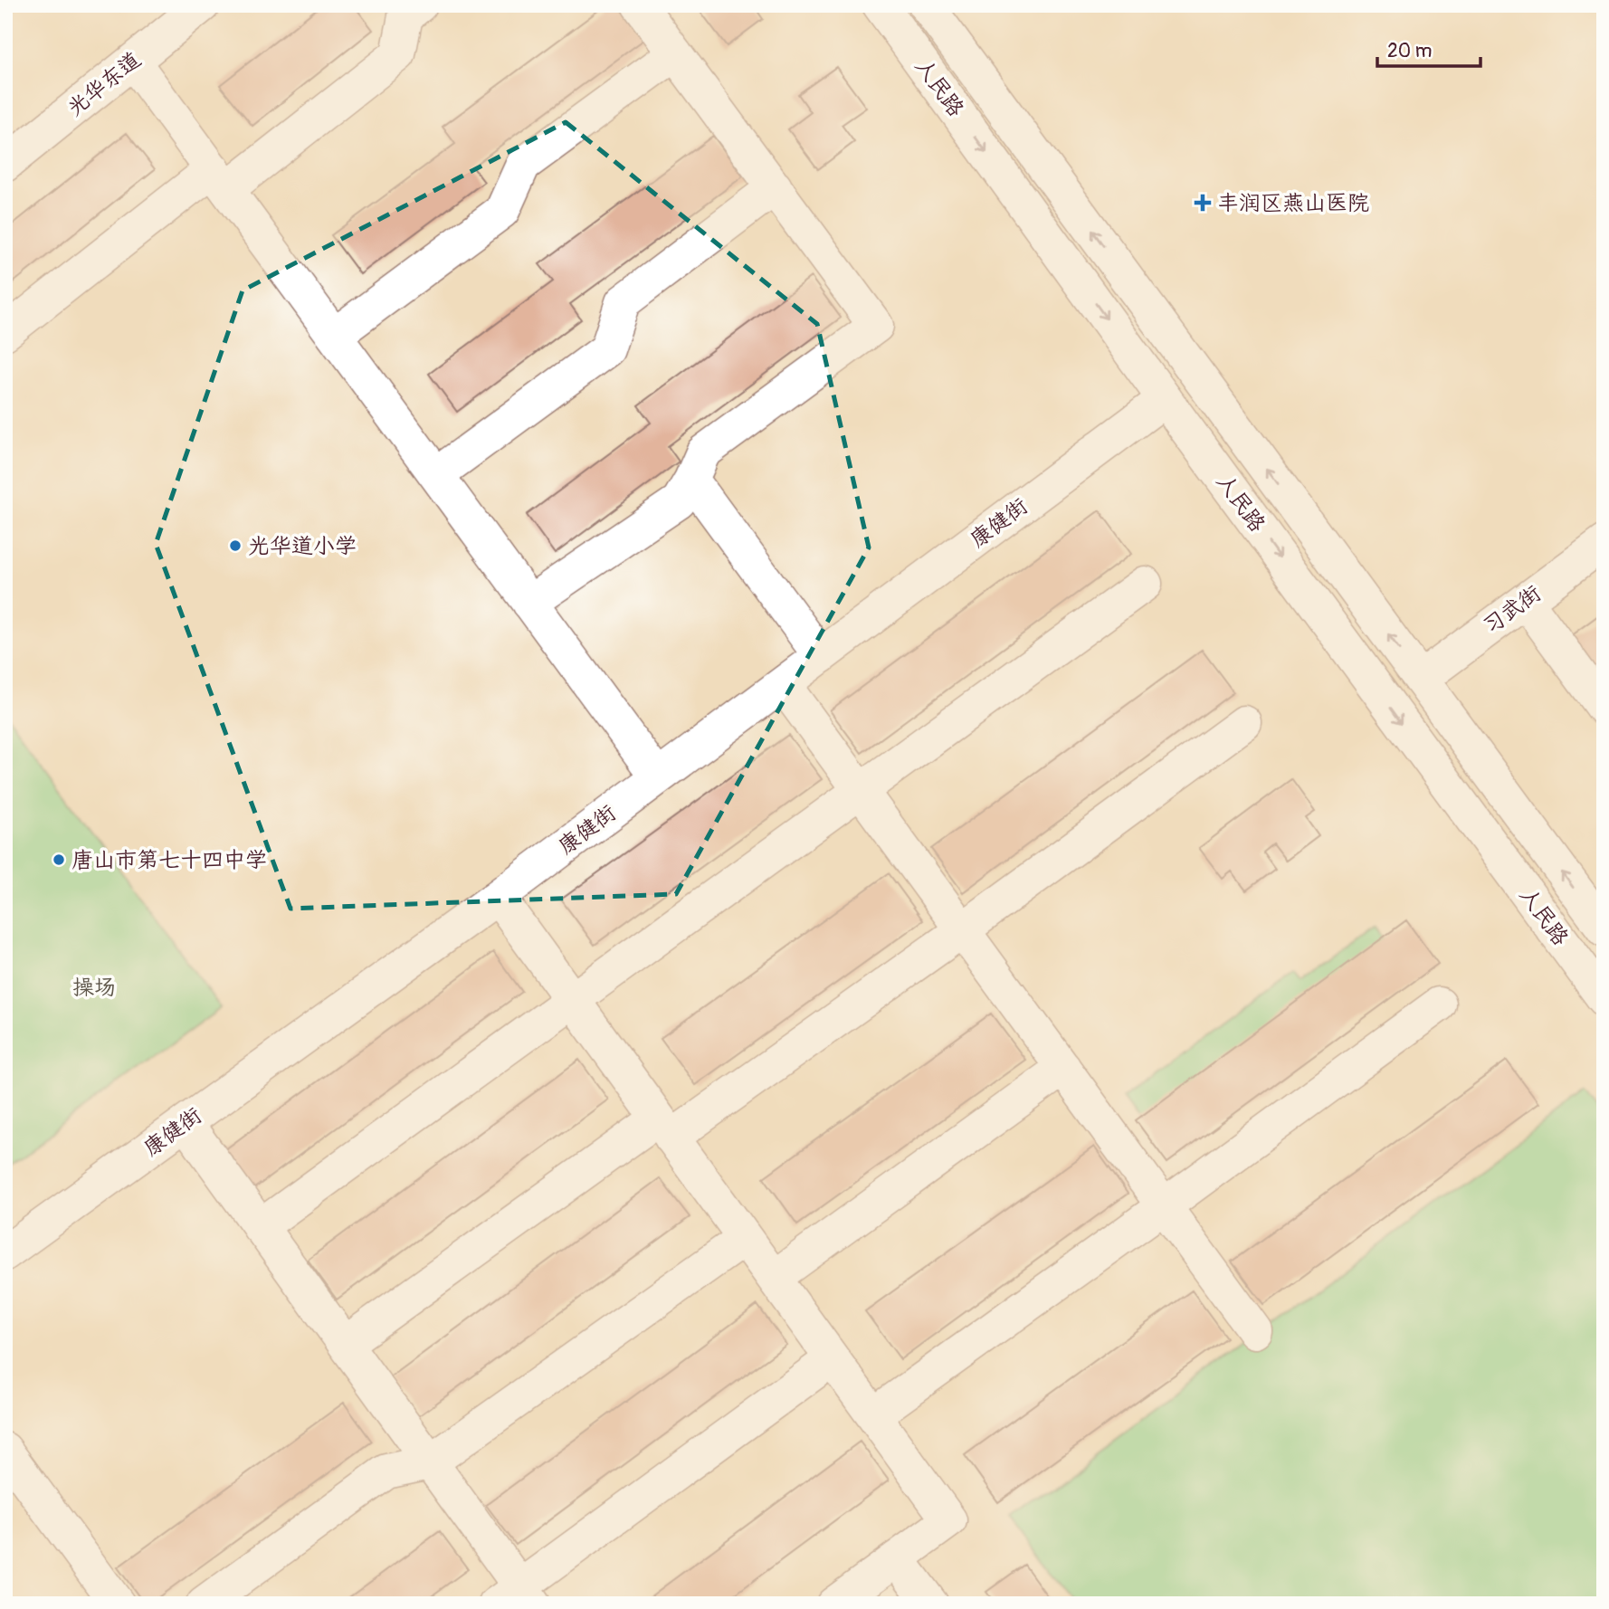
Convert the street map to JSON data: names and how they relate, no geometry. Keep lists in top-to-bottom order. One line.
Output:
{"streets":{"street":["光华东道","人民路","康健街","习武街"]},"crossings":[["人民路","康健街"],["人民路","习武街"]],"parks":["操场"],"places":{"health":["丰润区燕山医院"],"other":["光华道小学","唐山市第七十四中学"]},"scale_bar":"20 m"}
